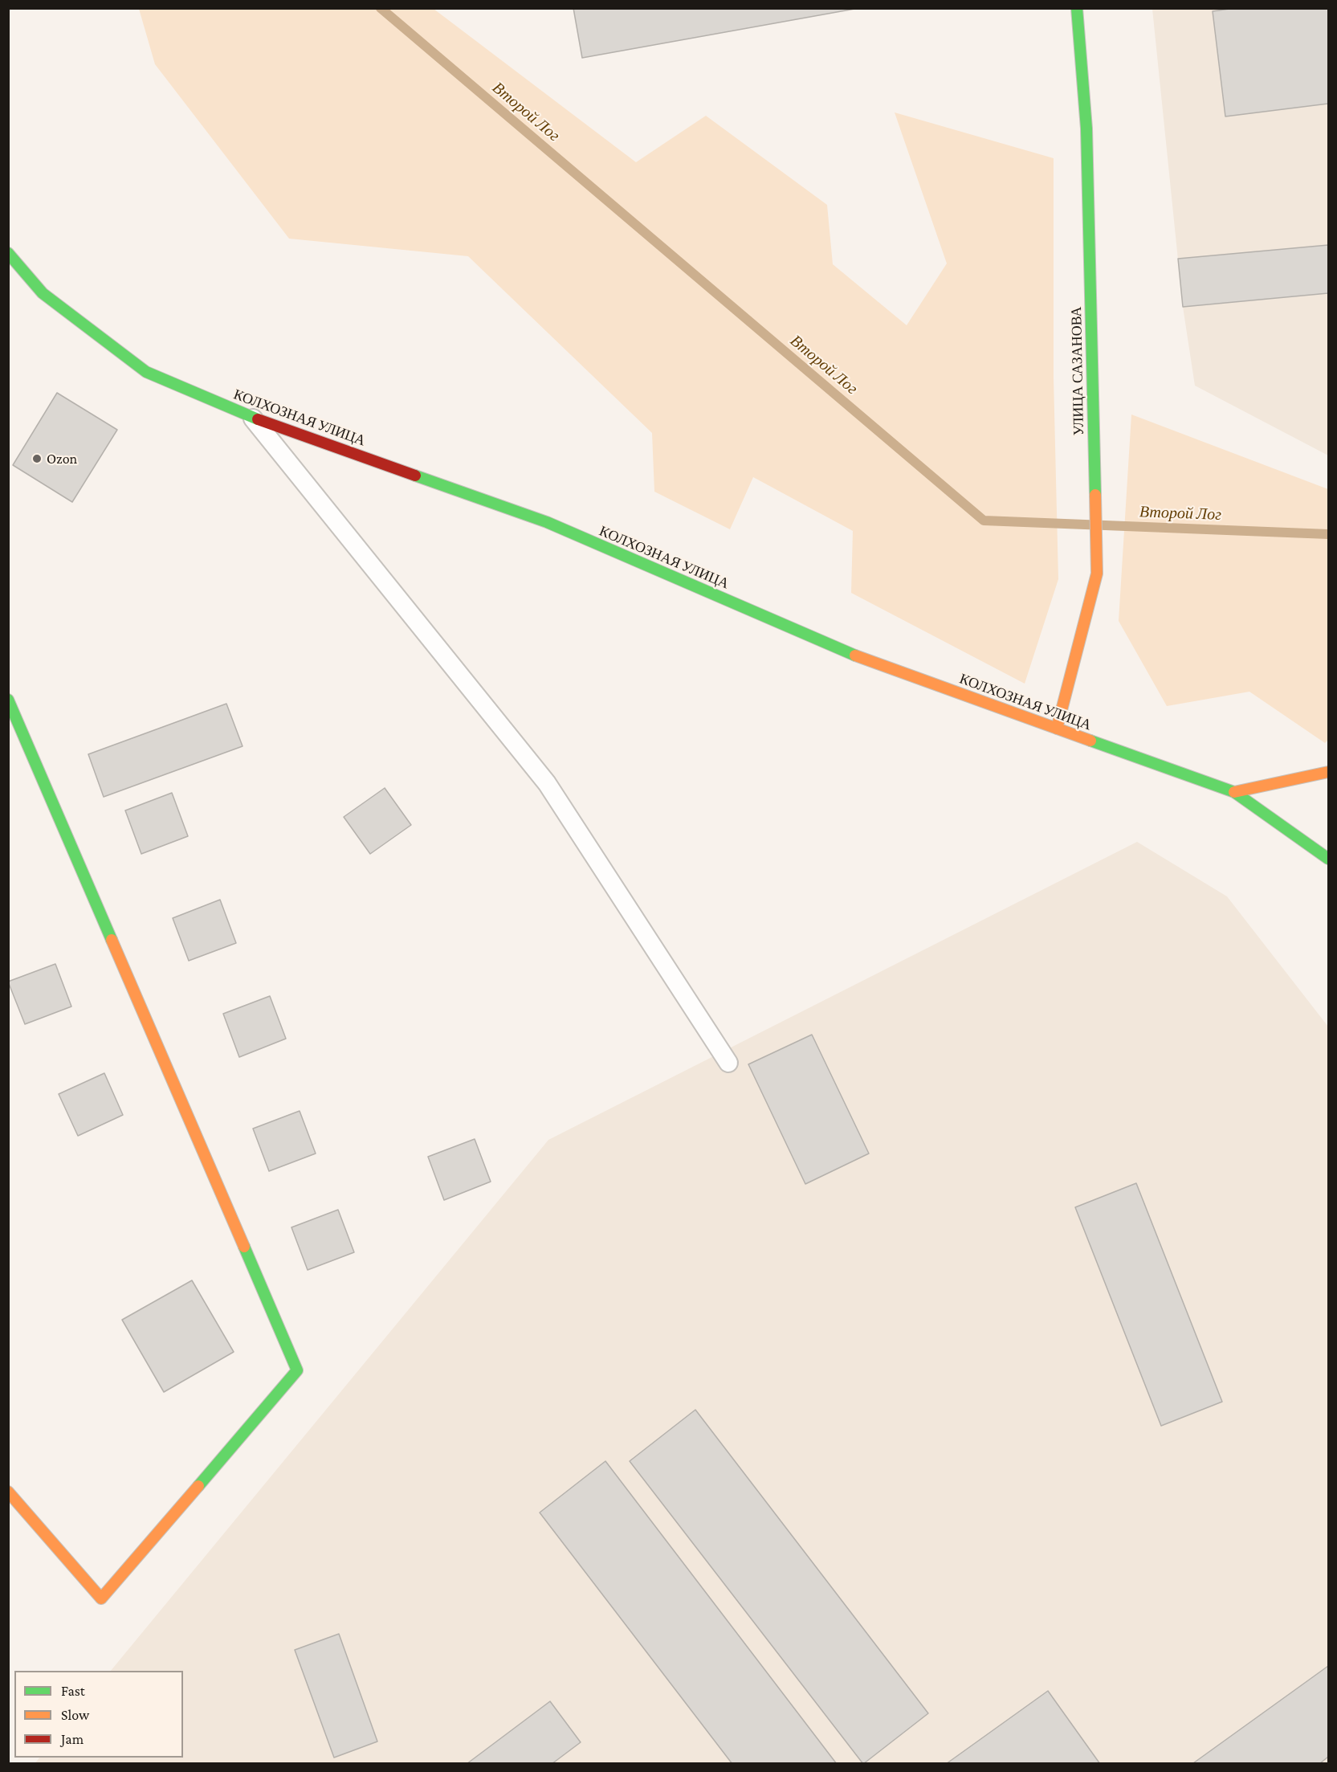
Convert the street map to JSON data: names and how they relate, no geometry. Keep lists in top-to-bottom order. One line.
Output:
{"streets":{"street":["УЛИЦА САЗАНОВА","КОЛХОЗНАЯ УЛИЦА"]},"crossings":[["УЛИЦА САЗАНОВА","КОЛХОЗНАЯ УЛИЦА"]],"water":["Второй Лог"],"places":["Ozon"],"legend":["Fast","Slow","Jam"]}
